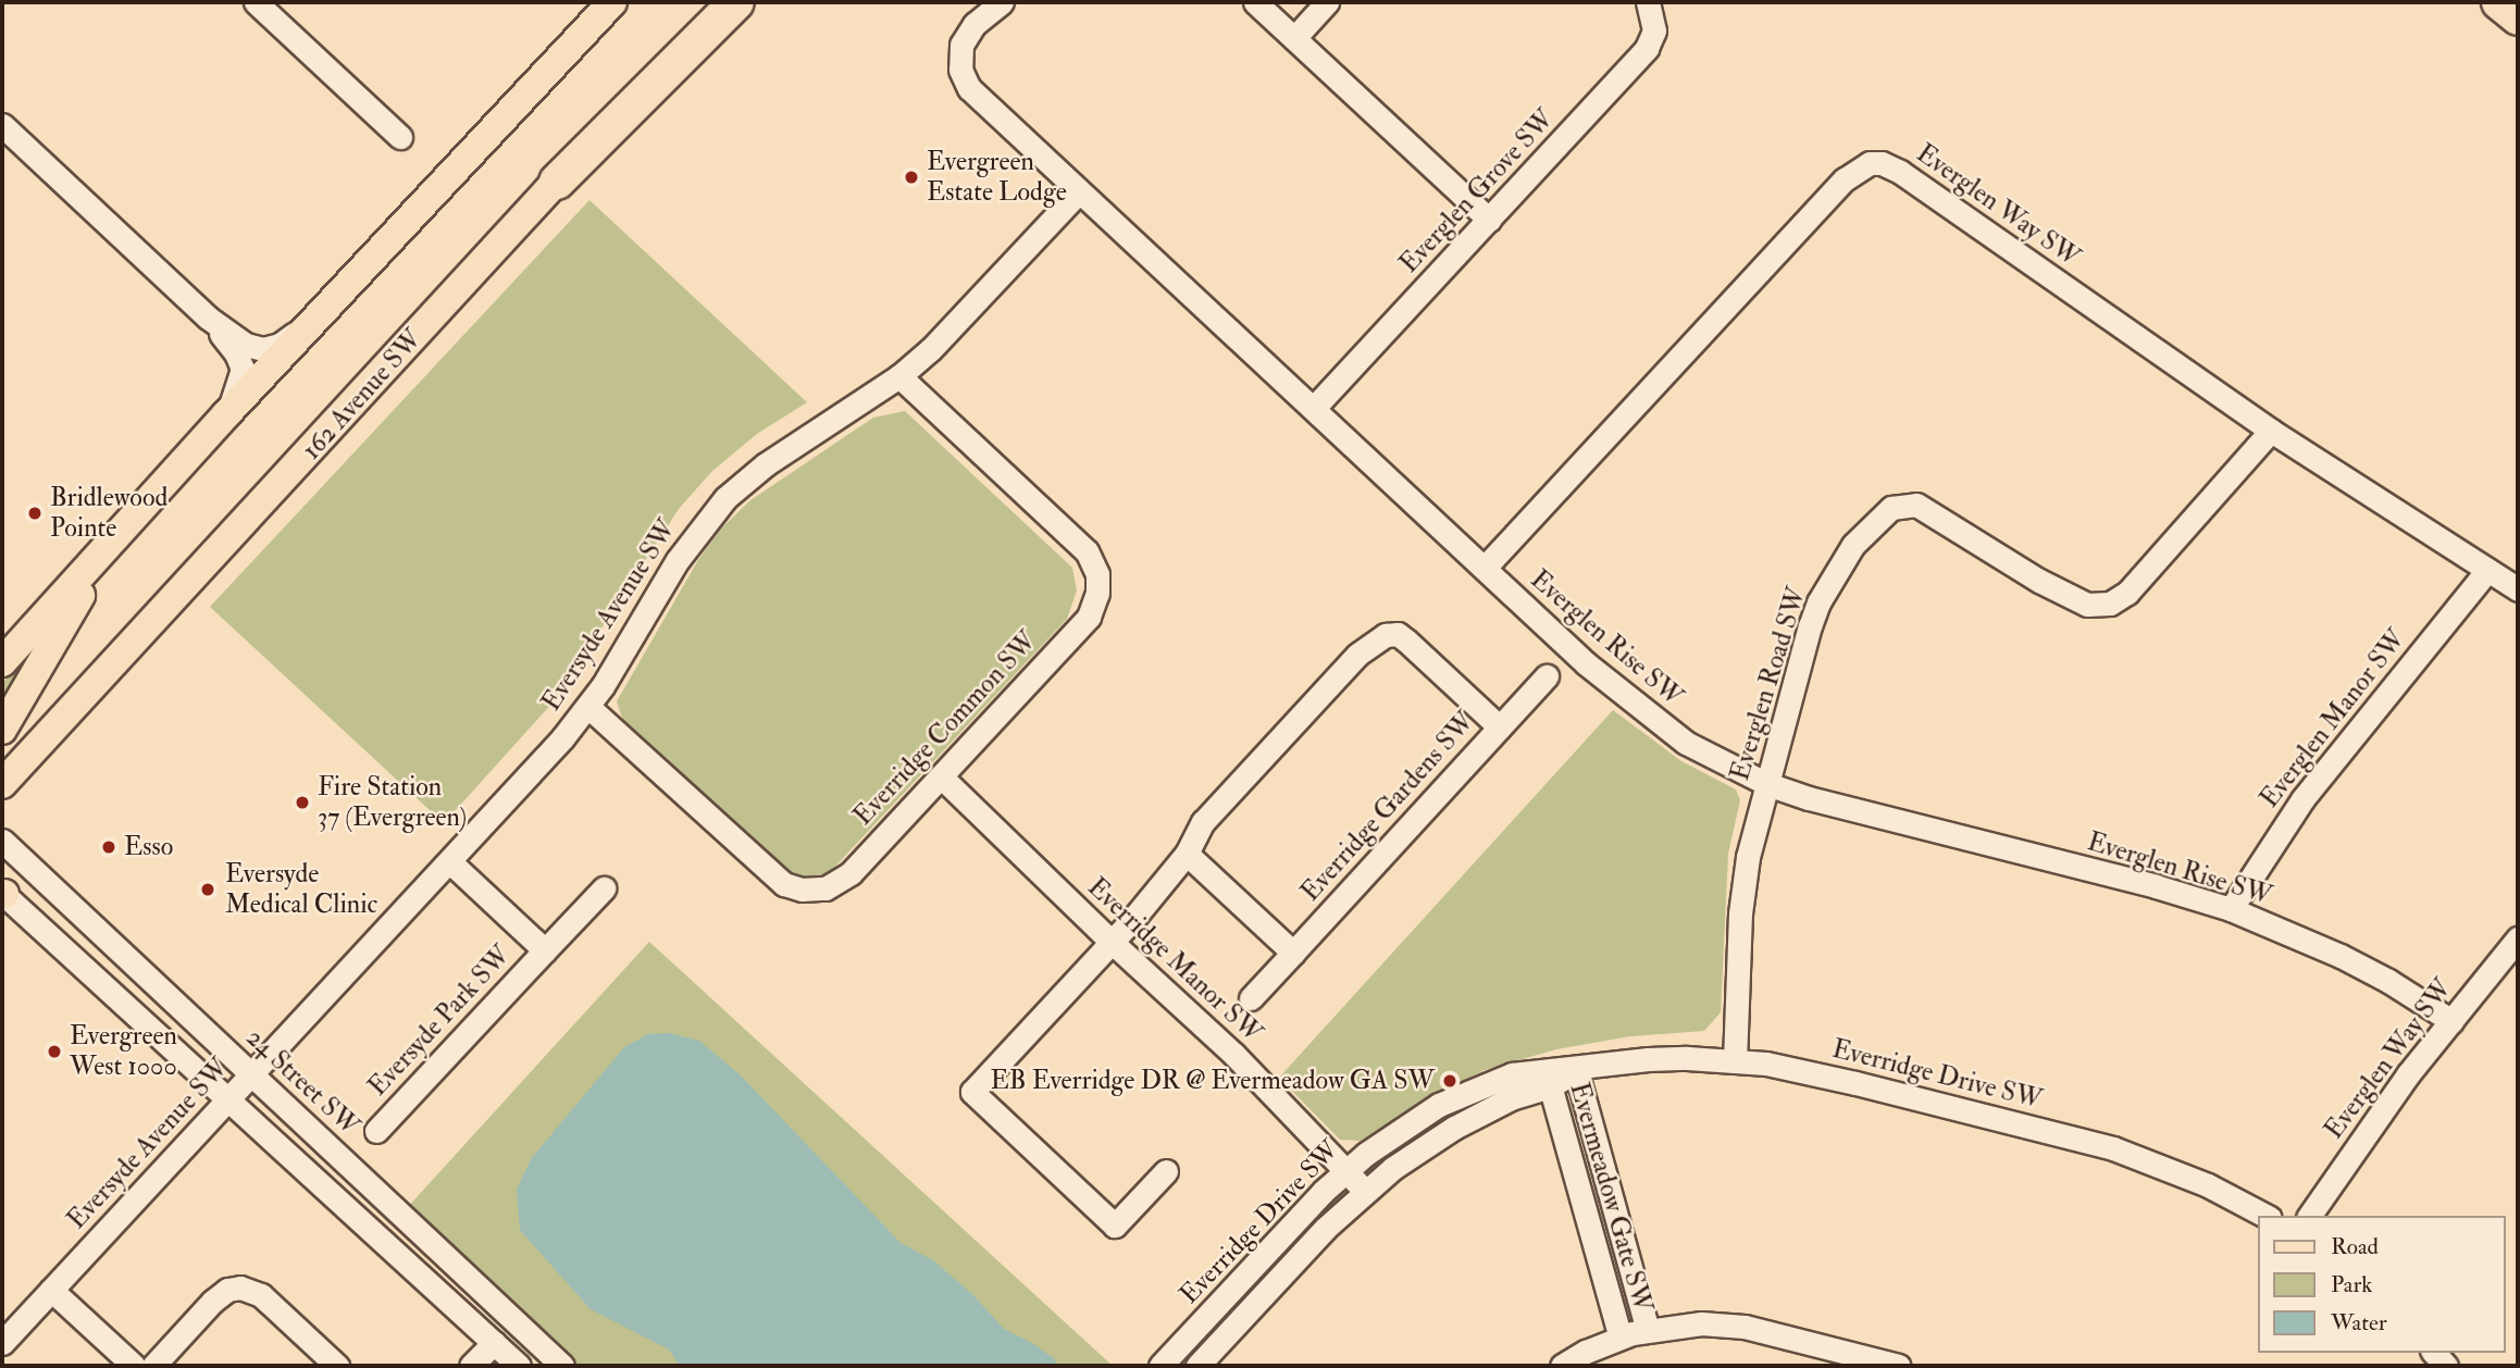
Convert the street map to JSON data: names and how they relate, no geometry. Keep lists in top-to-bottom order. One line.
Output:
{"streets":{"main road":["162 Avenue SW"],"street":["Everglen Grove SW","Everglen Way SW","Eversyde Avenue SW","Everglen Rise SW","Everglen Road SW","Everglen Manor SW","Everridge Common SW","Everridge Gardens SW","Everridge Manor SW","Eversyde Park SW","Everridge Drive SW","24 Street SW","Evermeadow Gate SW"]},"crossings":[["Everglen Grove SW","Everglen Rise SW"],["Everglen Way SW","Everglen Rise SW"],["Everglen Way SW","Everglen Road SW"],["Everglen Way SW","Everglen Manor SW"],["Eversyde Avenue SW","Everglen Rise SW"],["Eversyde Avenue SW","Everridge Common SW"],["Eversyde Avenue SW","Eversyde Park SW"],["Eversyde Avenue SW","24 Street SW"],["Everglen Rise SW","Everglen Road SW"],["Everglen Rise SW","Everglen Manor SW"],["Everglen Road SW","Everridge Drive SW"],["Everridge Common SW","Everridge Manor SW"],["Everridge Gardens SW","Everridge Manor SW"],["Everridge Manor SW","Everridge Drive SW"],["Everridge Drive SW","Evermeadow Gate SW"]],"places":["Evergreen Estate Lodge","Bridlewood Pointe","Fire Station 37 (Evergreen)","Esso","Eversyde Medical Clinic","Evergreen West 1000","EB Everridge DR @ Evermeadow GA SW"],"legend":["Road","Park","Water"]}
